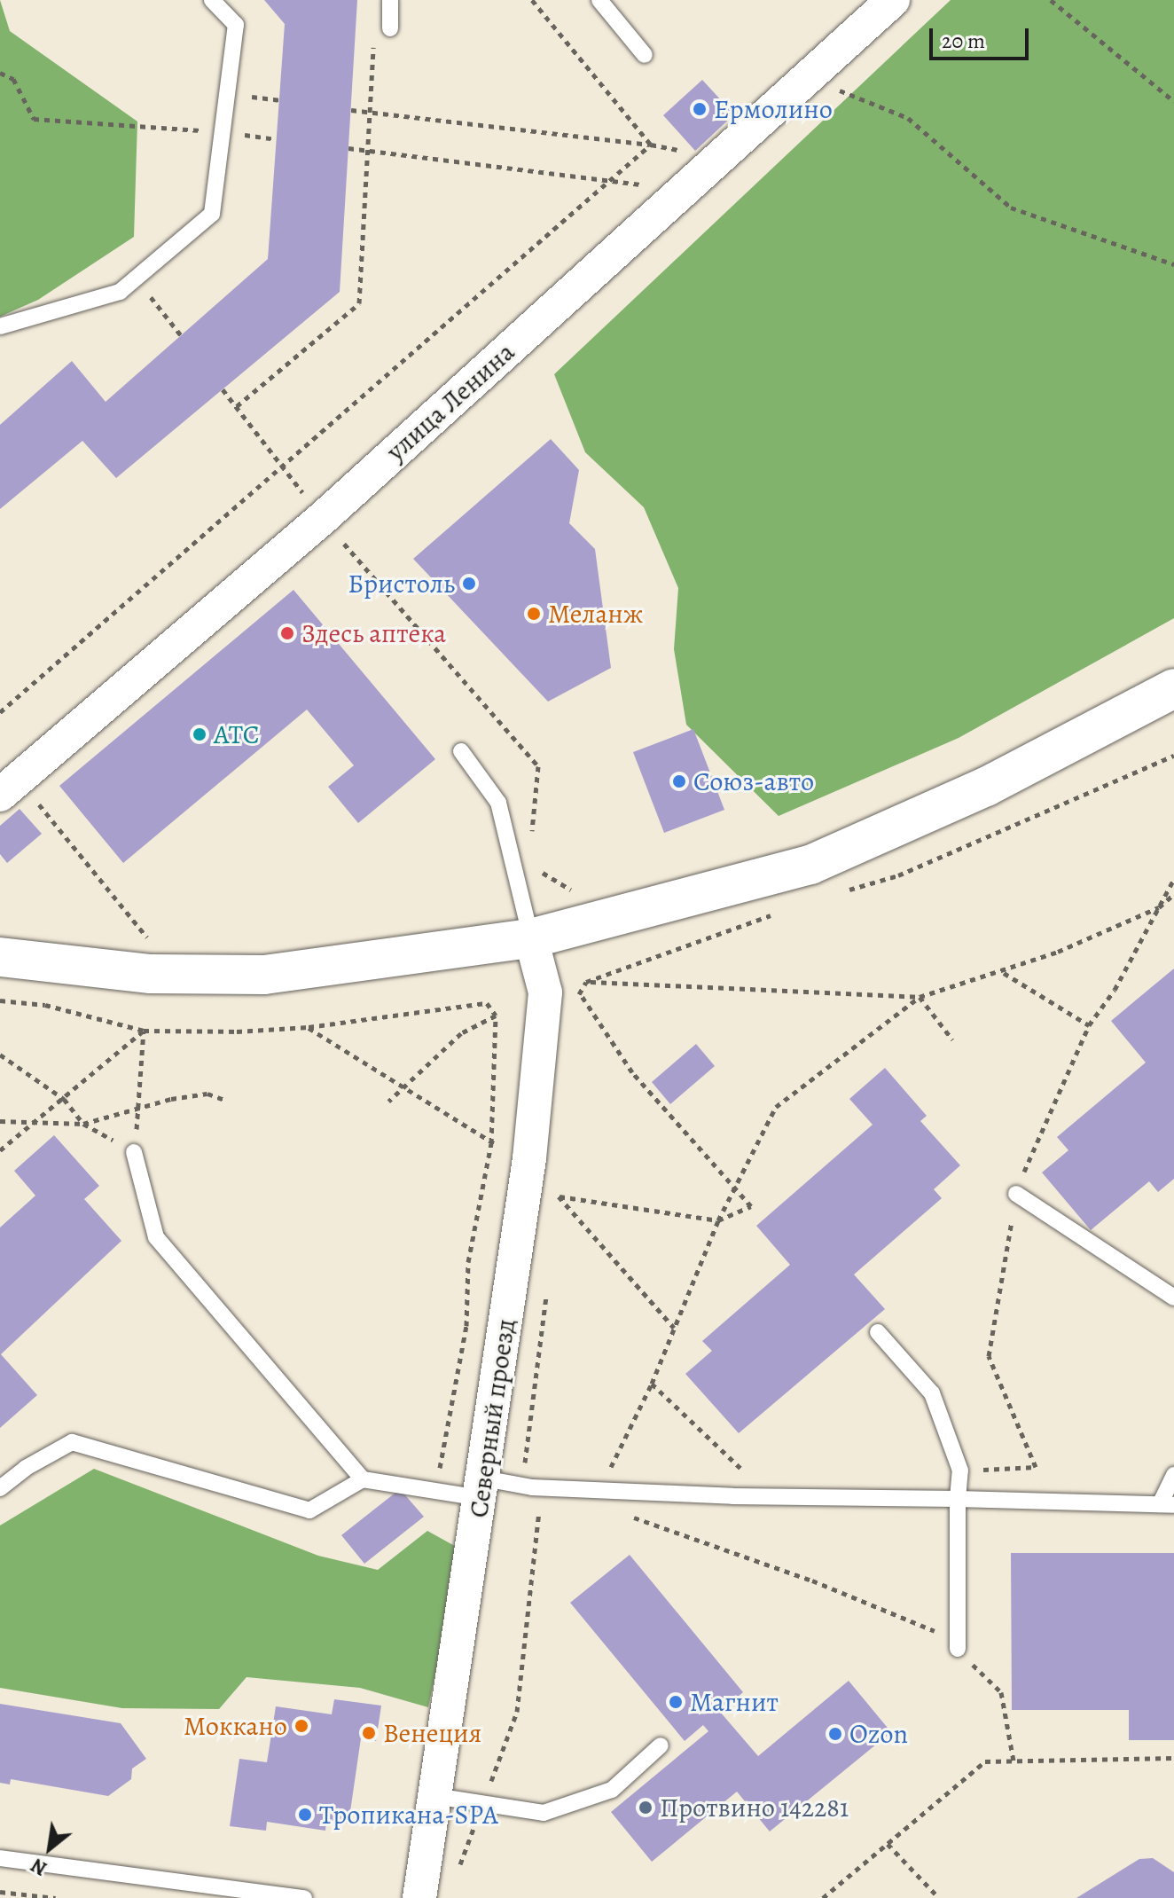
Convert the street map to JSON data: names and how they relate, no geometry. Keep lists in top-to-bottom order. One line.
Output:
{"streets":{"street":["улица Ленина","Северный проезд"]},"places":["Ермолино","Бристоль","Меланж","Здесь аптека","АТС","Союз-авто","Магнит","Моккано","Венеция","Ozon","Протвино 142281","Тропикана-SPA"],"scale_bar":"20 m","north":"bottom left"}
